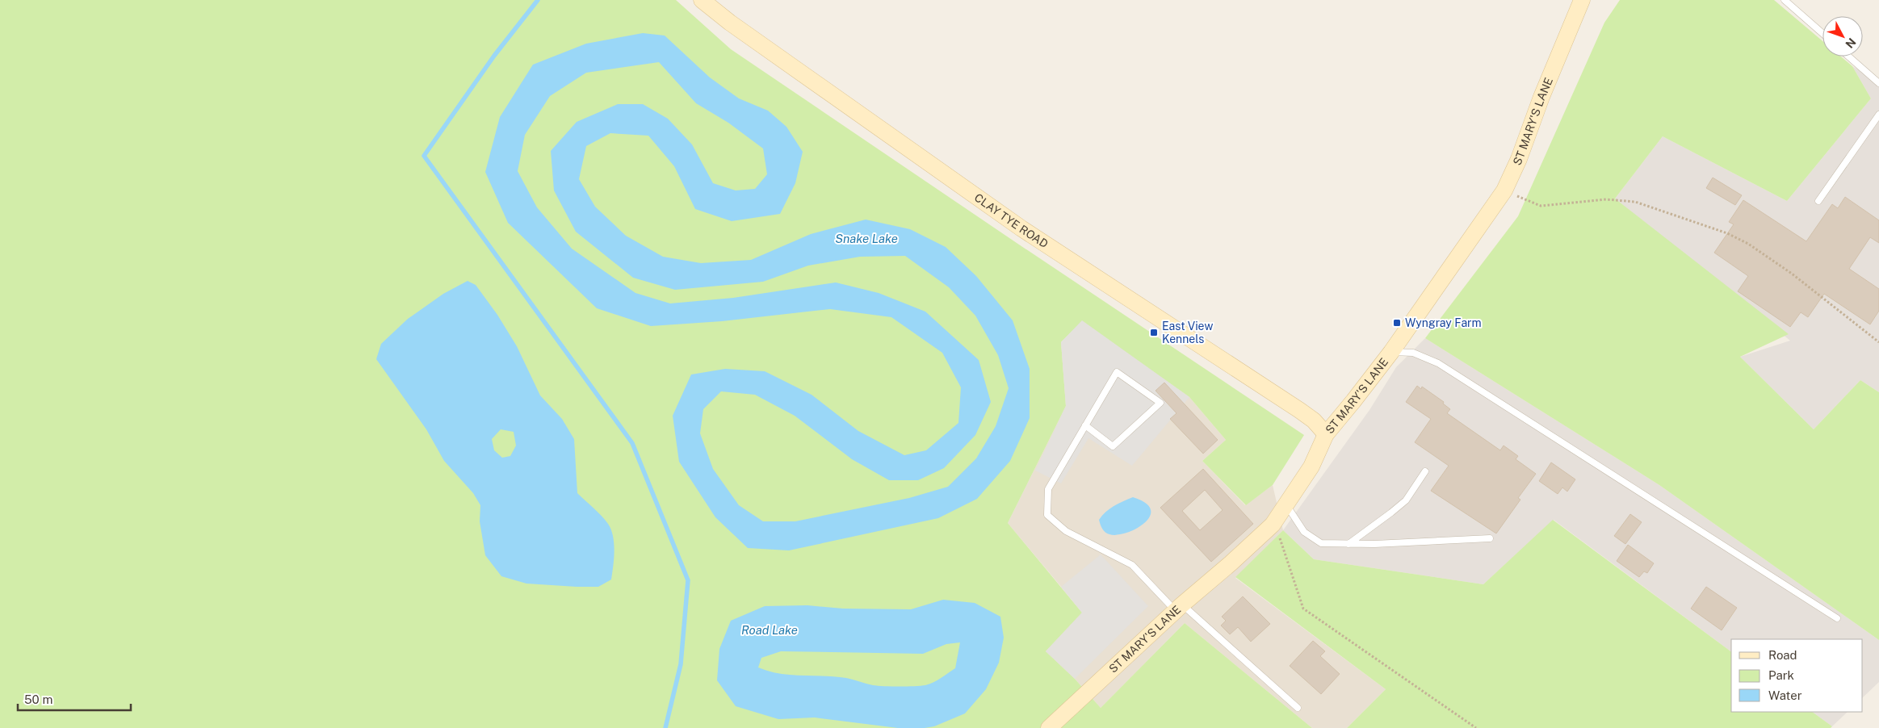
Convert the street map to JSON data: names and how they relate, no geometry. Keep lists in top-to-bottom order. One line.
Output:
{"streets":{"main road":["ST MARY'S LANE","CLAY TYE ROAD"]},"crossings":[["ST MARY'S LANE","CLAY TYE ROAD"]],"water":["Snake Lake","Road Lake"],"places":{"transit":["Wyngray Farm","East View Kennels"]},"legend":["Road","Park","Water"],"scale_bar":"50 m","north":"bottom right"}
